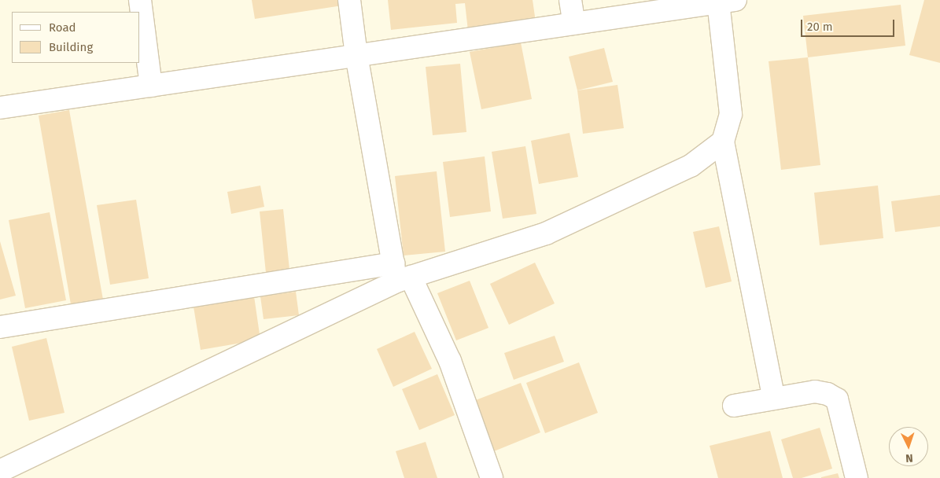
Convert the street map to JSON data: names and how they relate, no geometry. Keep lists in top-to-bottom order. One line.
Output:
{"legend":["Road","Building"],"scale_bar":"20 m","north":"bottom"}
